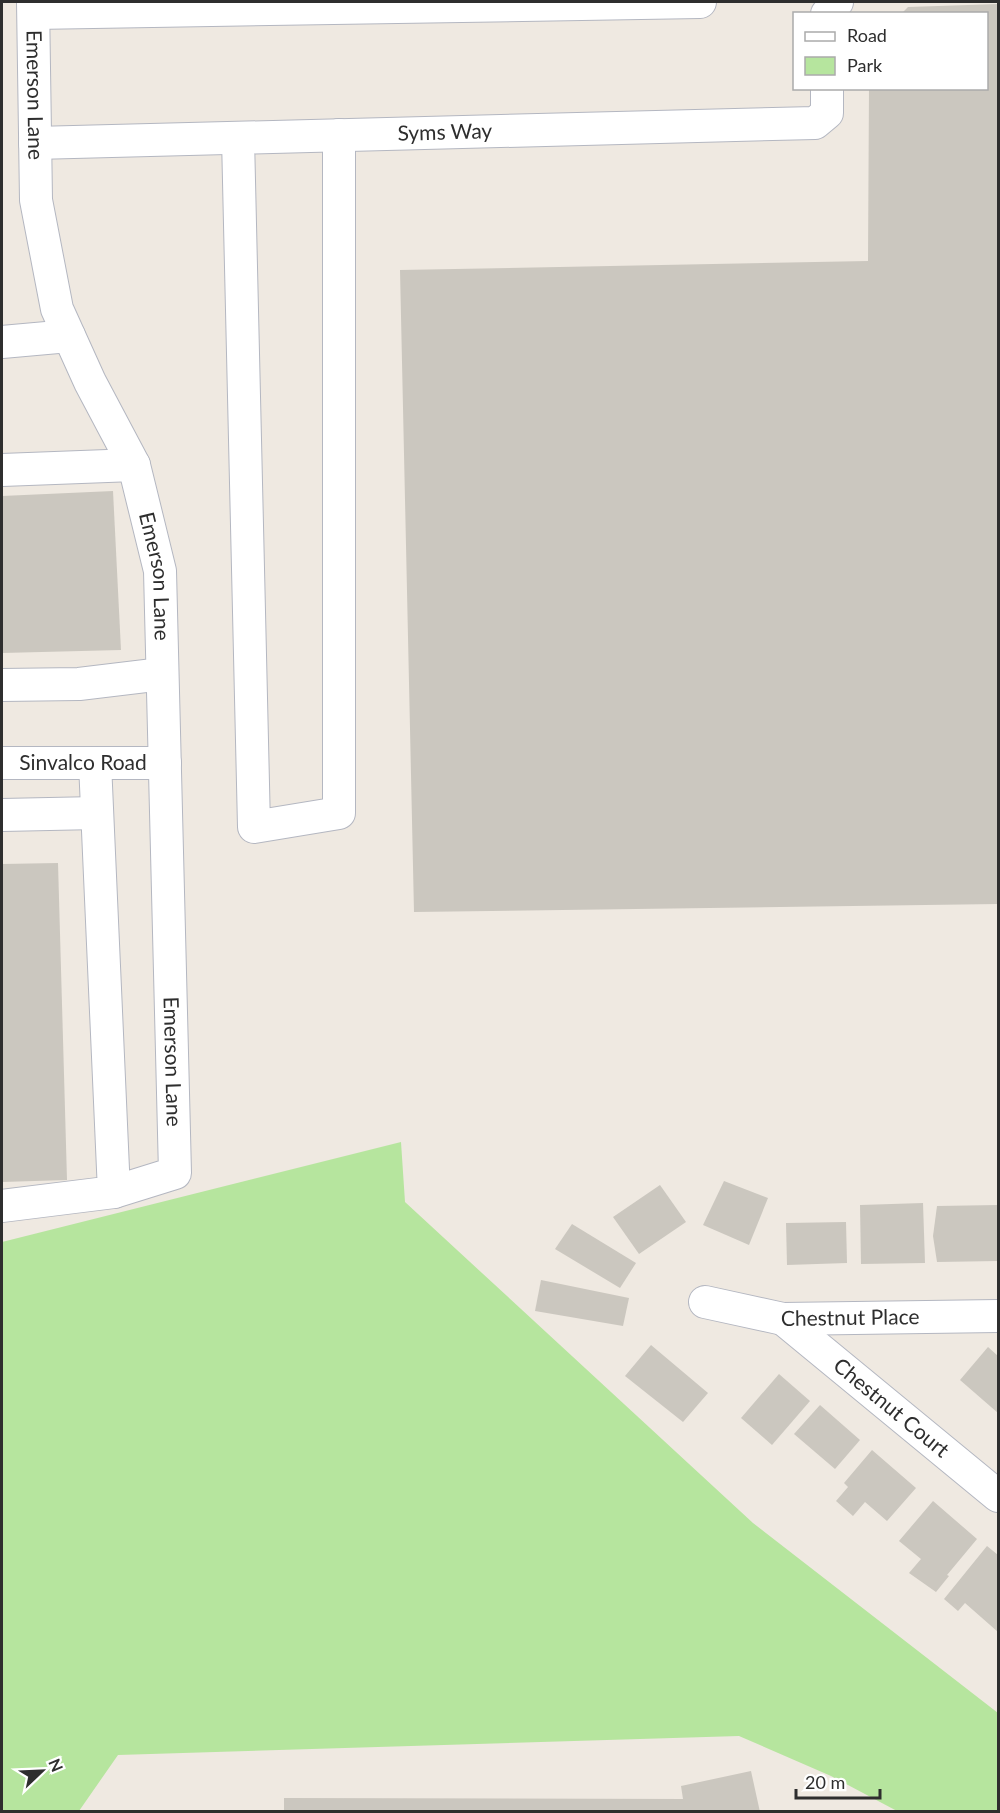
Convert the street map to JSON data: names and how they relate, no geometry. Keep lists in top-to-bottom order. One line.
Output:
{"streets":{"street":["Emerson Lane","Syms Way","Sinvalco Road","Chestnut Place","Chestnut Court"]},"crossings":[["Emerson Lane","Syms Way"],["Emerson Lane","Sinvalco Road"],["Chestnut Place","Chestnut Court"]],"legend":["Road","Park"],"scale_bar":"20 m","north":"top right"}
